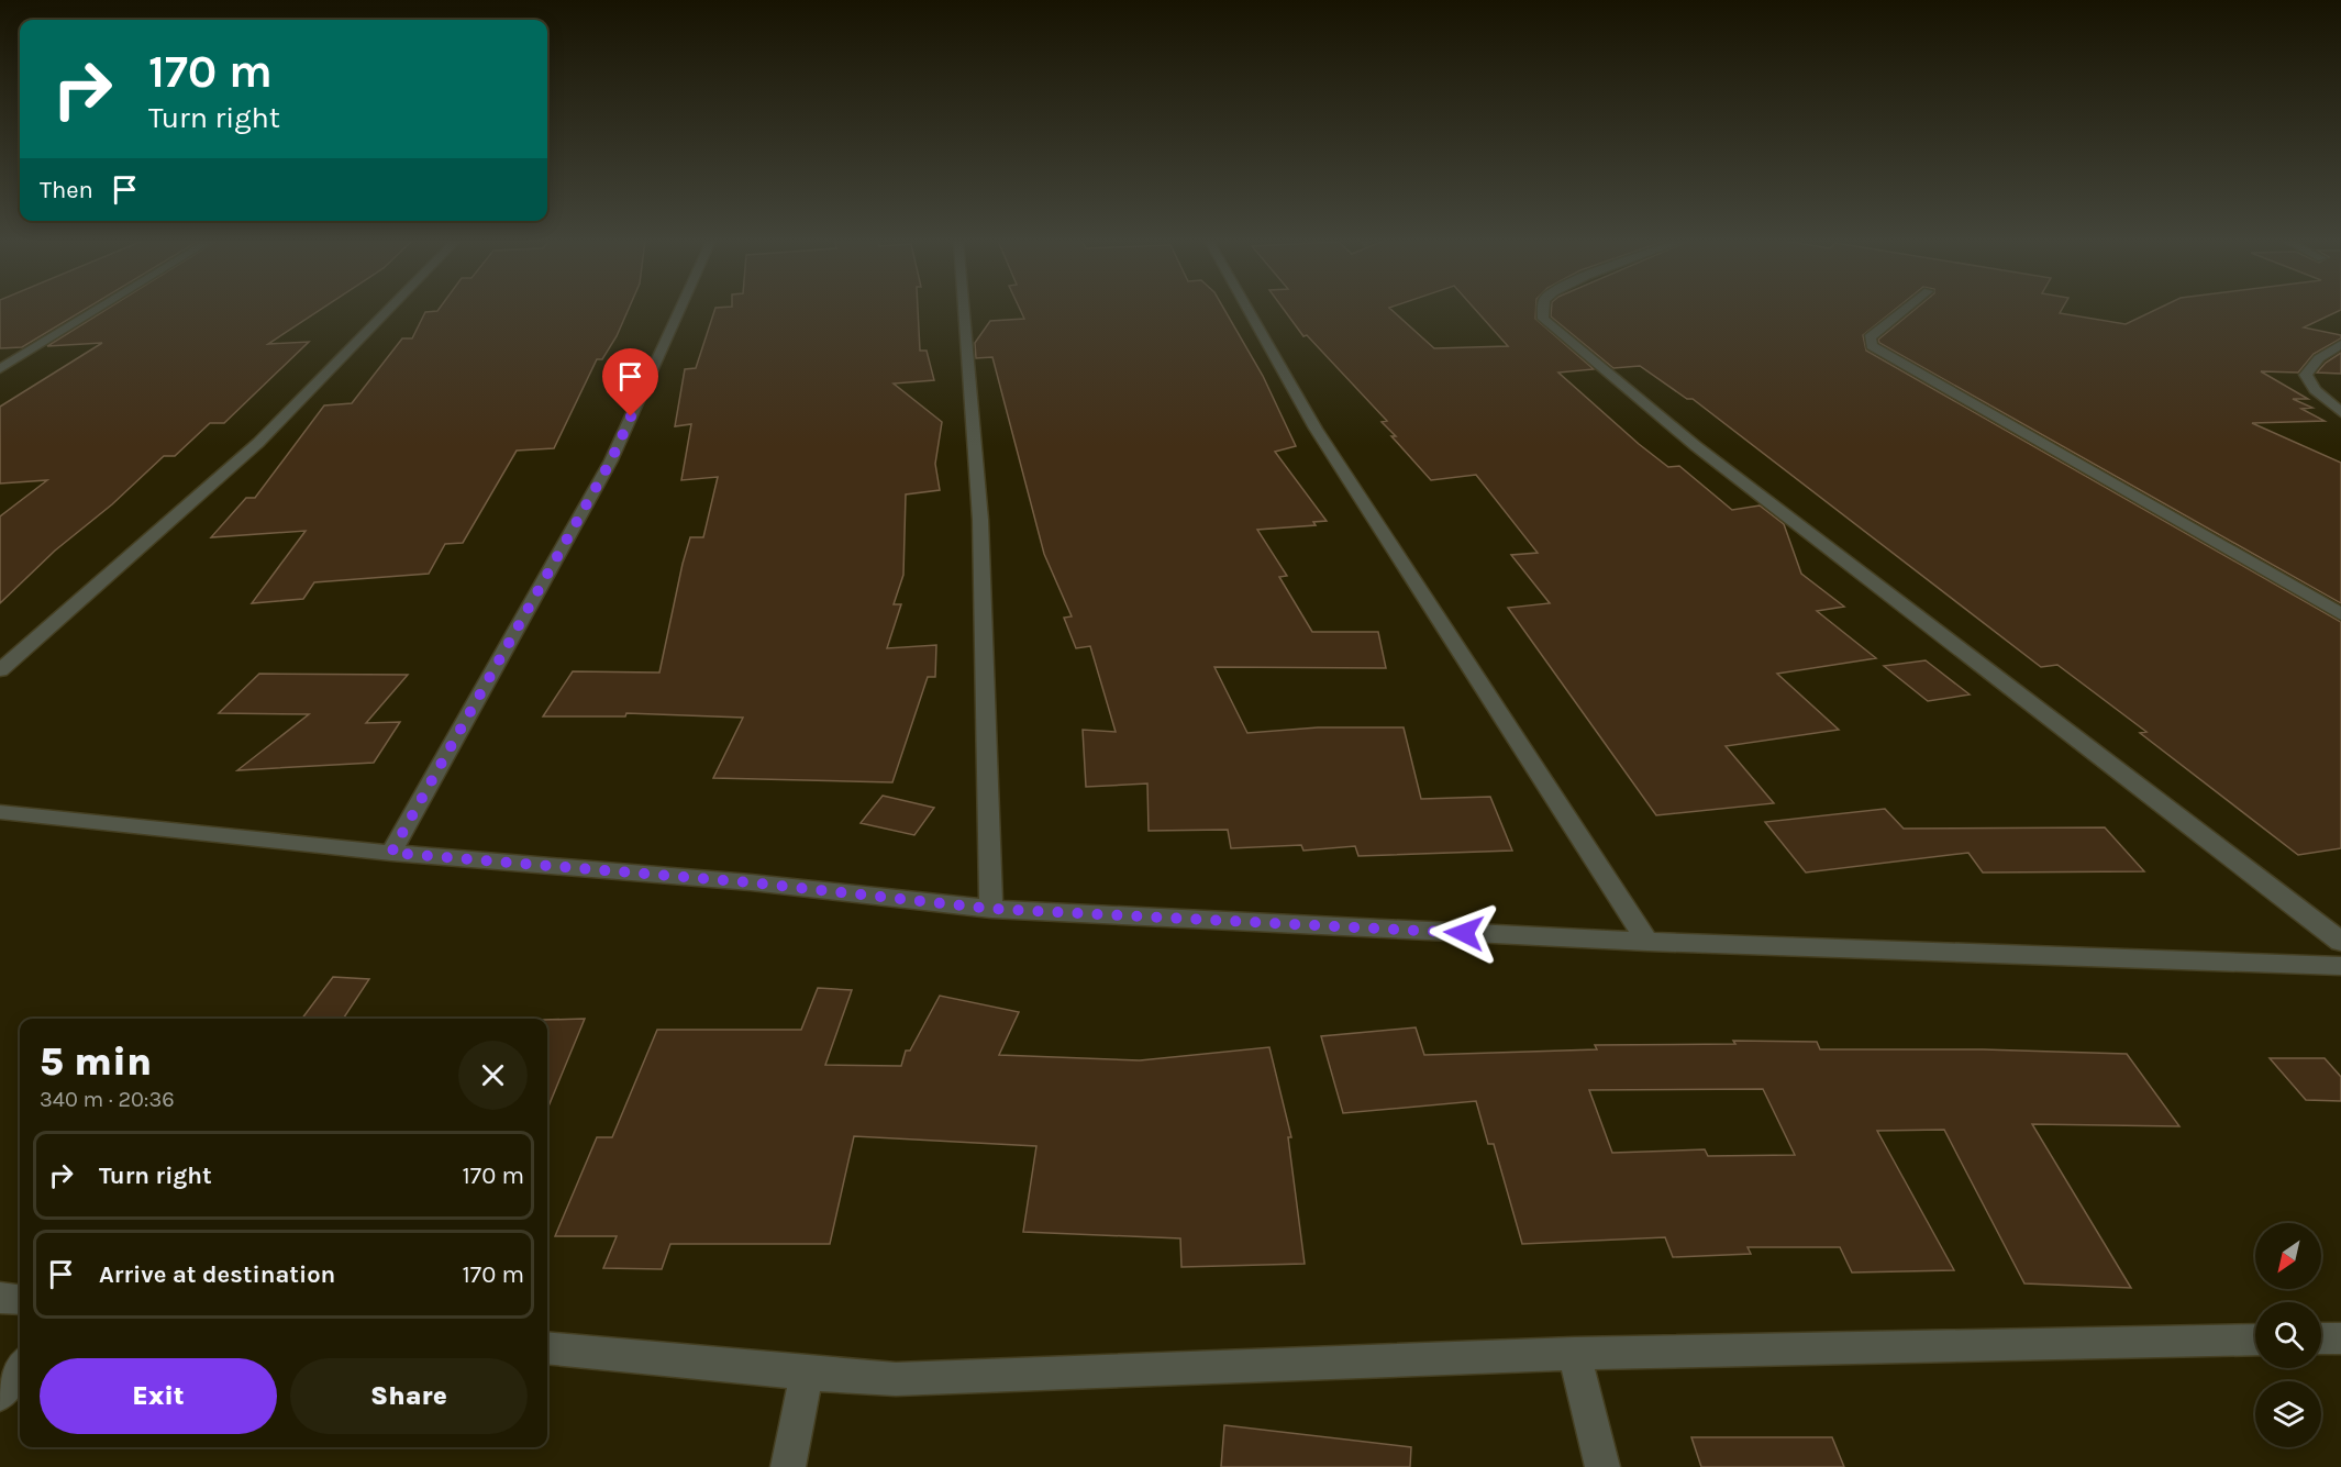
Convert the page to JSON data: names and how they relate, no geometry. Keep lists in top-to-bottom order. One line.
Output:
{"north":"bottom left","page":{"turn":["170 m","Turn right"],"then":"Then","heading":["5 min","340 m · 20:36"],"list":[{"name":"Turn right","value":"170 m"},{"name":"Arrive at destination","value":"170 m"}],"buttons":["Exit","Share"]}}
